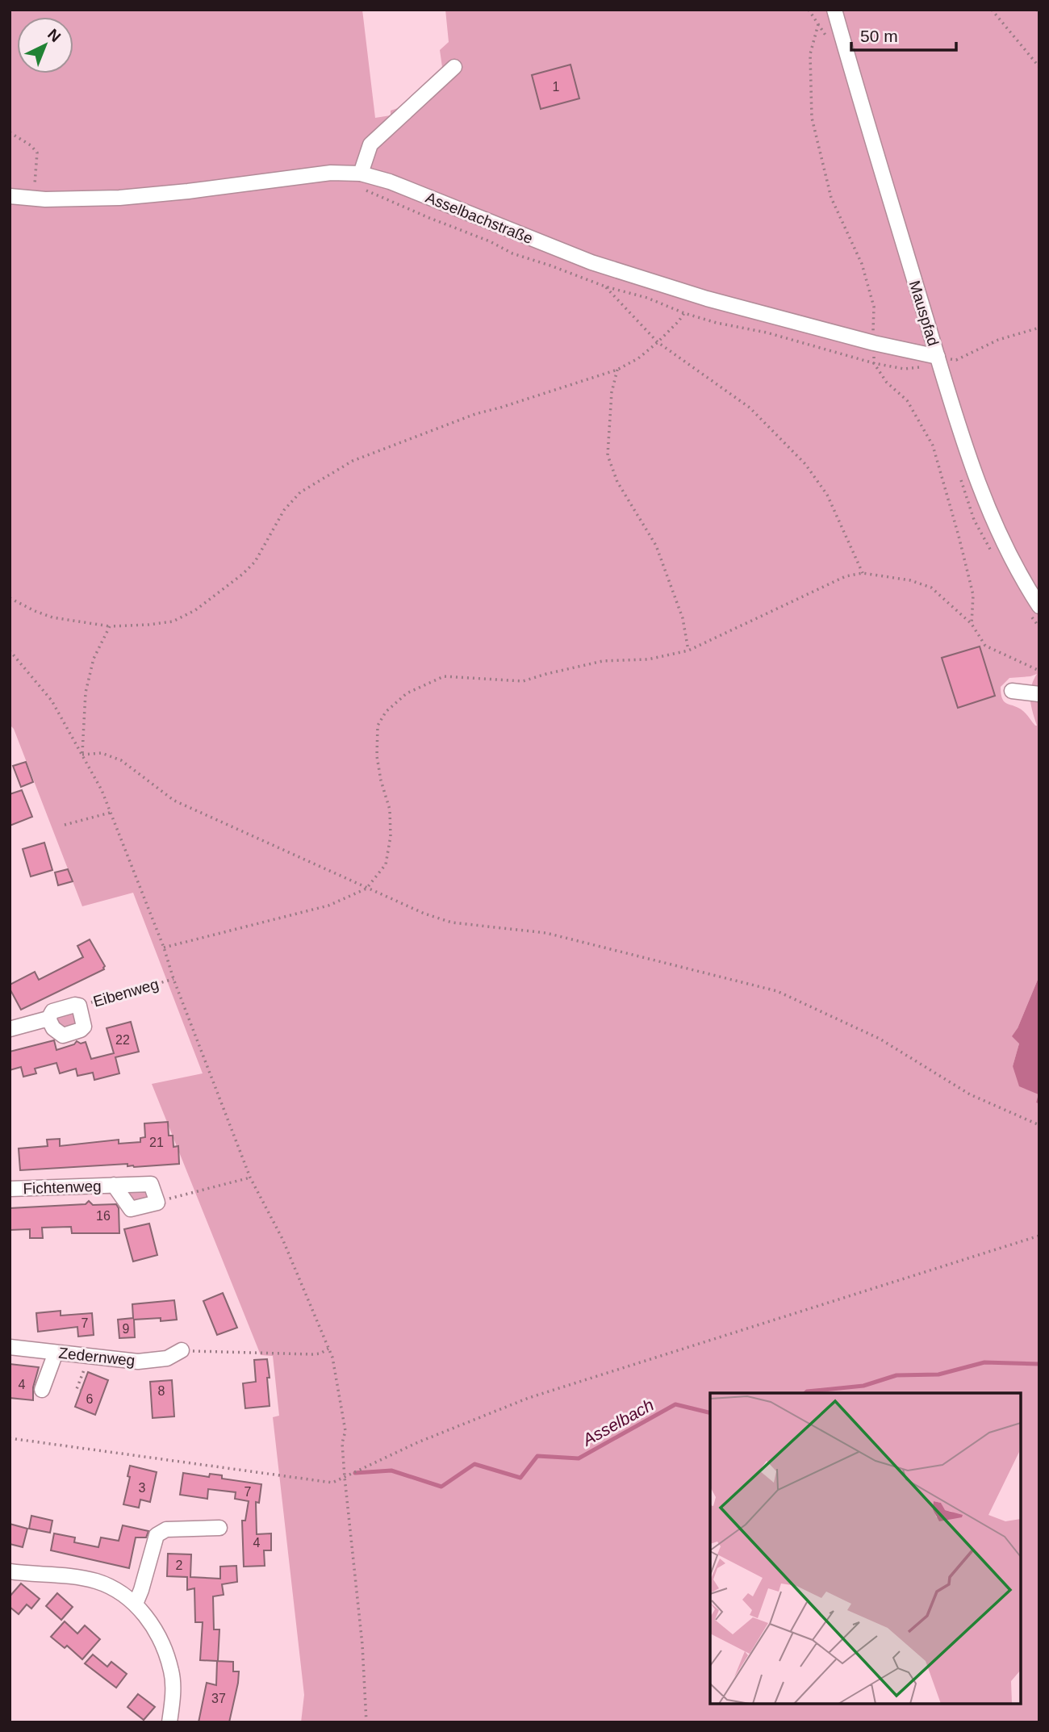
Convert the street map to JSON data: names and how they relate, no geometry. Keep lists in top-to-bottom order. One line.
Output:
{"streets":{"street":["Asselbachstraße","Mauspfad","Eibenweg","Fichtenweg","Zedernweg"]},"crossings":[["Asselbachstraße","Mauspfad"]],"water":["Asselbach"],"house_numbers":["1","22","21","16","7","9","4","8","6","3","7","4","2","37"],"scale_bar":"50 m","north":"top right"}
